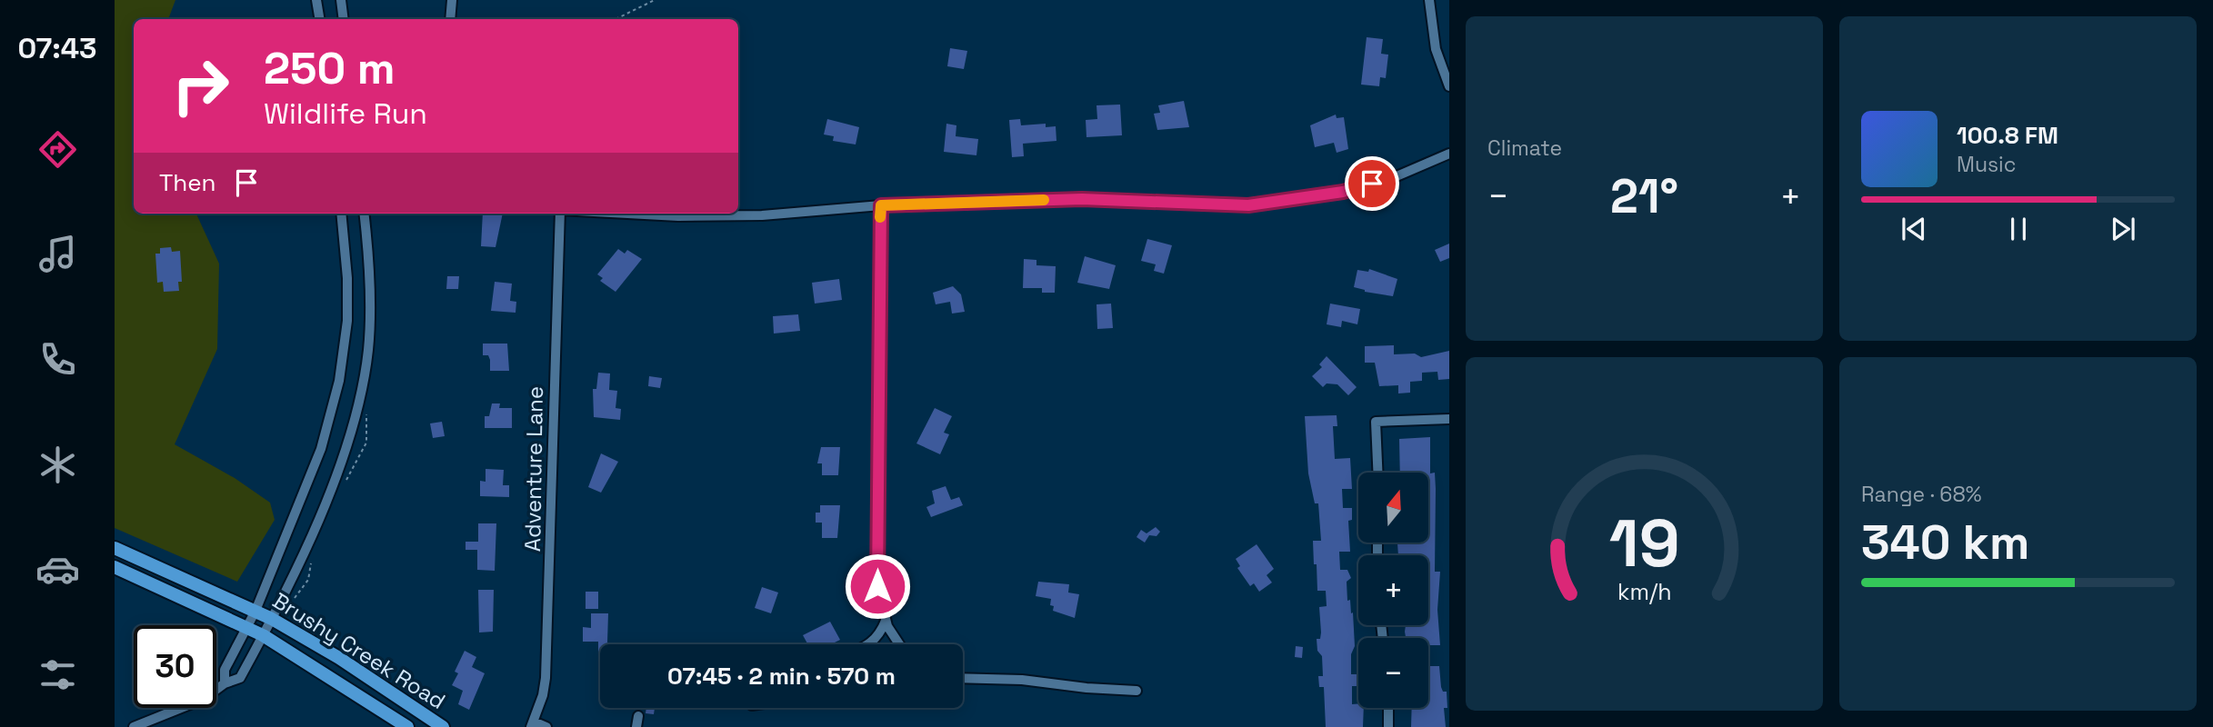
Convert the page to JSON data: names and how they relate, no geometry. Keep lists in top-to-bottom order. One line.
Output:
{"streets":{"main road":["Brushy Creek Road"],"street":["Adventure Lane"]},"north":"top","page":{"tabs":"07:43","tile":["Climate",["Range · 68%","340 km"]],"turn":["250 m","Wildlife Run"],"song":["100.8 FM","Music"],"then":"Then","heat":["−","21°","+"],"map_buttons":["+","−"],"limit":"30","trip":"07:45 · 2 min · 570 m","gauge":["19","km/h"]}}
